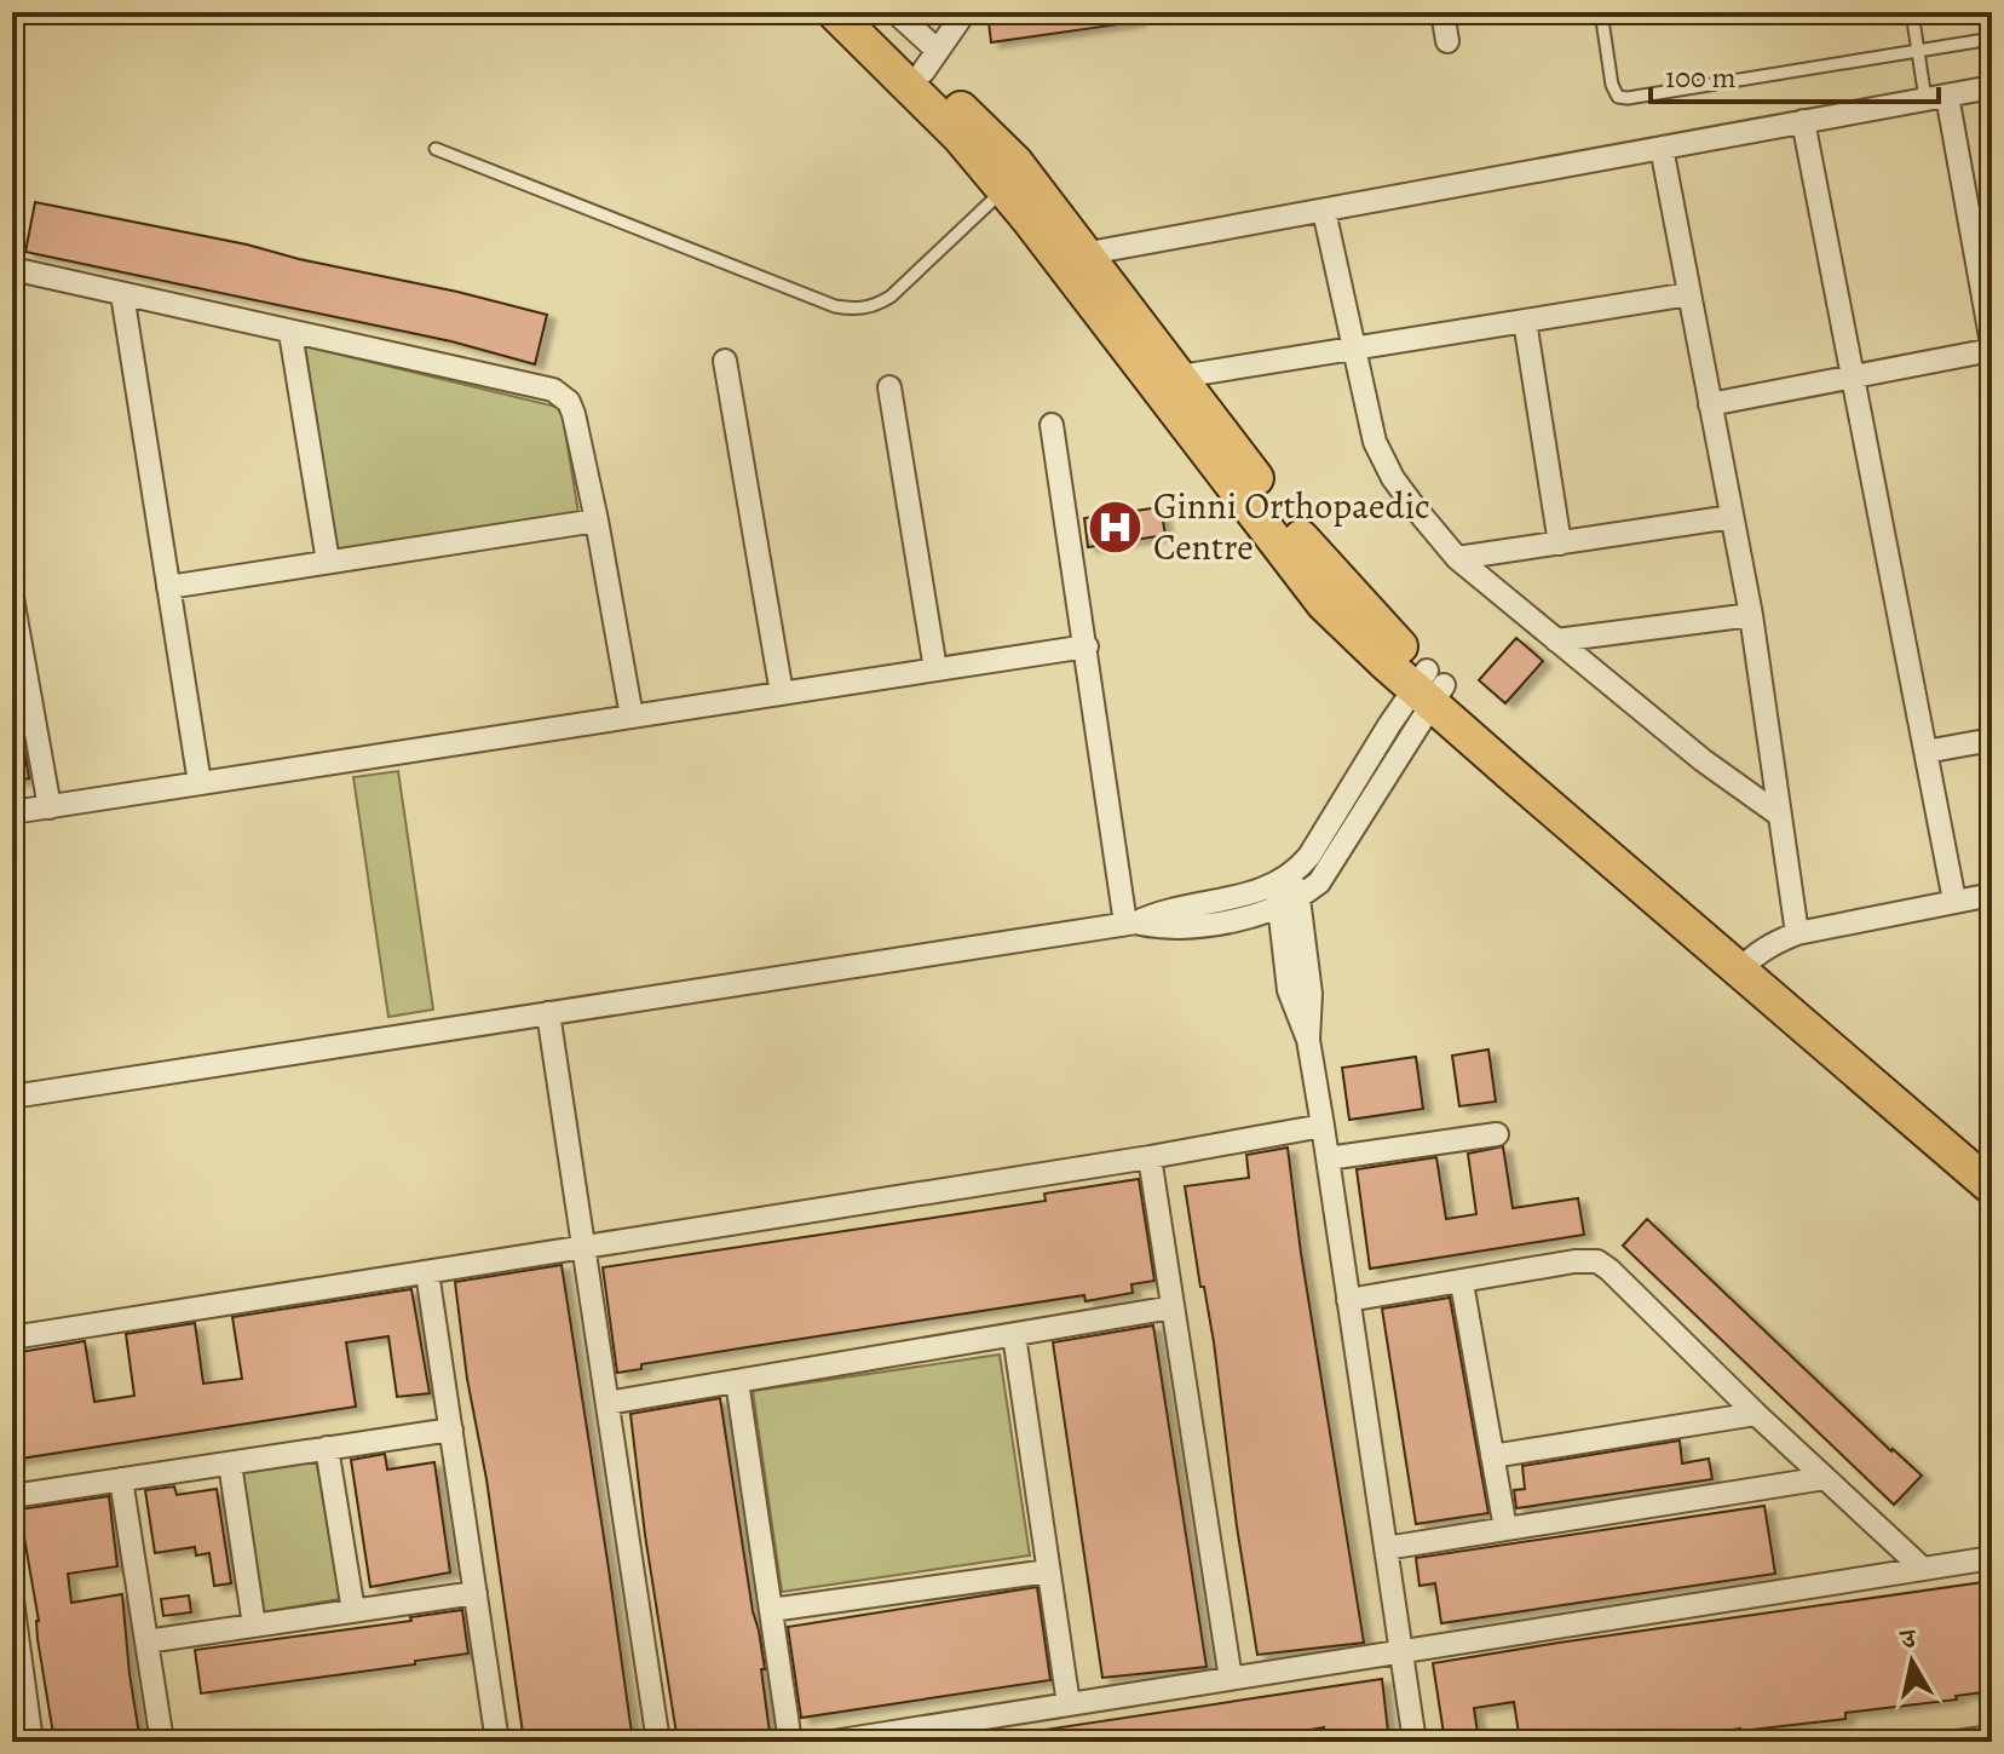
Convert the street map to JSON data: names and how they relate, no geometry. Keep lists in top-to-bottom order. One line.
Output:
{"places":{"hospital":["Ginni Orthopaedic Centre"]},"scale_bar":"100 m","north":"top"}
